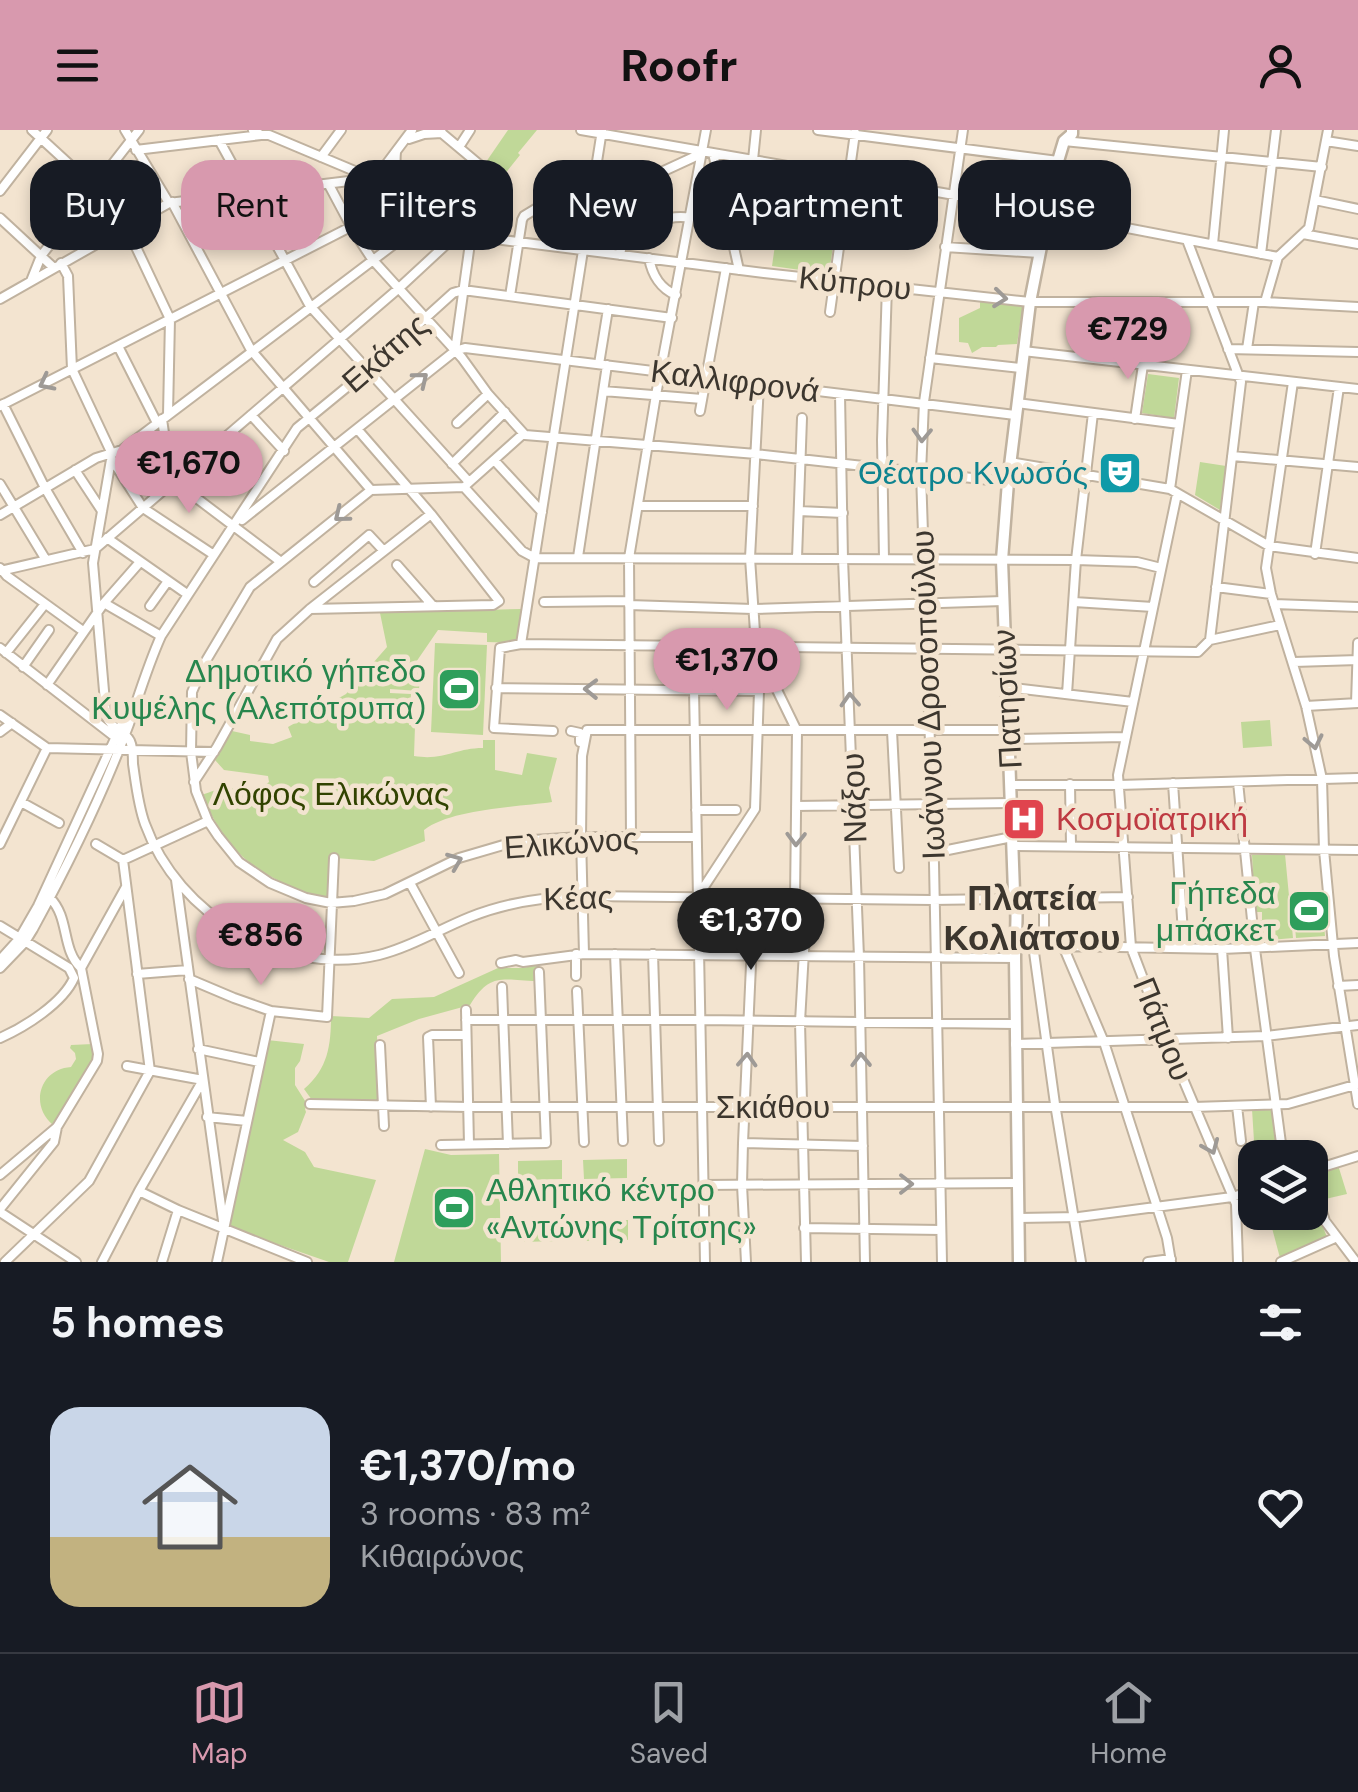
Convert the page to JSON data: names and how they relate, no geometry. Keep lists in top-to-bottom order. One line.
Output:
{"streets":{"main road":["Πατησίων"],"street":["Κύπρου","Εκάτης","Καλλιφρονά","Ιωάννου Δροσοπούλου","Νάξου","Ελικώνος","Κέας","Πάτμου","Σκιάθου"]},"crossings":[["Κύπρου","Ιωάννου Δροσοπούλου"],["Κύπρου","Πατησίων"],["Καλλιφρονά","Ιωάννου Δροσοπούλου"],["Καλλιφρονά","Πατησίων"],["Καλλιφρονά","Νάξου"],["Καλλιφρονά","Πάτμου"],["Ιωάννου Δροσοπούλου","Κέας"],["Ιωάννου Δροσοπούλου","Σκιάθου"],["Πατησίων","Κέας"],["Πατησίων","Σκιάθου"],["Νάξου","Κέας"],["Νάξου","Σκιάθου"],["Κέας","Πάτμου"],["Πάτμου","Σκιάθου"]],"districts":["Πλατεία Κολιάτσου"],"parks":["Λόφος Ελικώνας"],"places":{"theatre":["Θέατρο Κνωσός"],"sports":["Δημοτικό γήπεδο Κυψέλης (Αλεπότρυπα)","Γήπεδα μπάσκετ","Αθλητικό κέντρο «Αντώνης Τρίτσης»"],"hospital":["Κοσμοϊατρική"]},"page":{"header":"Roofr","chip":["Buy","Rent","Filters","New","Apartment","House"],"price":["€729","€1,670","€1,370","€1,370","€856"],"heading":"5 homes","list":[{"name":"€1,370/mo","note":"3 rooms · 83 m² · Κιθαιρώνος"}],"tabs":["Map","Saved","Home"]}}
